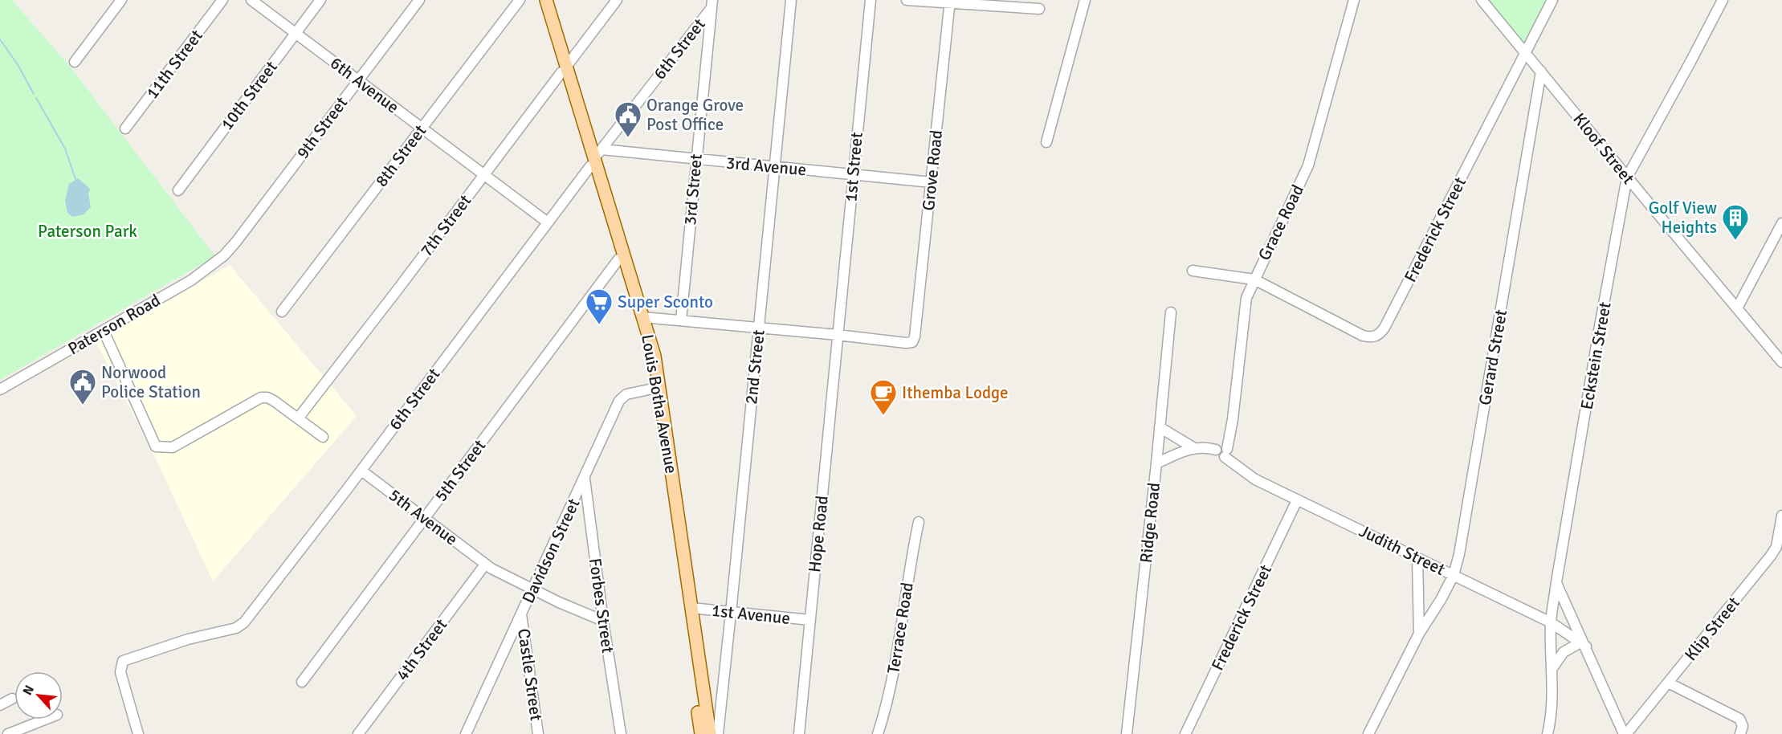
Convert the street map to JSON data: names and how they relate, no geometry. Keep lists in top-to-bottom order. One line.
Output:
{"streets":{"main road":["Louis Botha Avenue"],"street":["6th Street","11th Street","6th Avenue","10th Street","9th Street","Kloof Street","8th Street","3rd Avenue","1st Street","Grove Road","3rd Street","Grace Road","7th Street","Frederick Street","Paterson Road","Eckstein Street","Gerard Street","2nd Street","5th Street","5th Avenue","Ridge Road","Hope Road","Judith Street","Davidson Street","Forbes Street","1st Avenue","Terrace Road","Klip Street","4th Street","Castle Street"]},"crossings":[["6th Street","6th Avenue"],["6th Street","3rd Avenue"],["6th Street","3rd Street"],["6th Street","Louis Botha Avenue"],["6th Street","5th Avenue"],["6th Avenue","10th Street"],["6th Avenue","9th Street"],["6th Avenue","8th Street"],["6th Avenue","7th Street"],["9th Street","Paterson Road"],["Kloof Street","Frederick Street"],["Kloof Street","Eckstein Street"],["Kloof Street","Gerard Street"],["3rd Avenue","1st Street"],["3rd Avenue","Grove Road"],["3rd Avenue","3rd Street"],["3rd Avenue","2nd Street"],["3rd Avenue","Louis Botha Avenue"],["1st Street","Grove Road"],["1st Street","Hope Road"],["Grove Road","Hope Road"],["Grace Road","Frederick Street"],["Grace Road","Judith Street"],["7th Street","Louis Botha Avenue"],["Frederick Street","Judith Street"],["Eckstein Street","Judith Street"],["Gerard Street","Judith Street"],["2nd Street","1st Avenue"],["Louis Botha Avenue","5th Street"],["Louis Botha Avenue","Davidson Street"],["Louis Botha Avenue","1st Avenue"],["5th Street","5th Avenue"],["5th Avenue","Davidson Street"],["5th Avenue","Forbes Street"],["5th Avenue","4th Street"],["Hope Road","1st Avenue"],["Davidson Street","Forbes Street"],["Davidson Street","Castle Street"]],"parks":["Paterson Park"],"places":{"public building":["Orange Grove Post Office","Norwood Police Station"],"building":["Golf View Heights"],"supermarket":["Super Sconto"],"cafe":["Ithemba Lodge"]},"north":"top left"}
